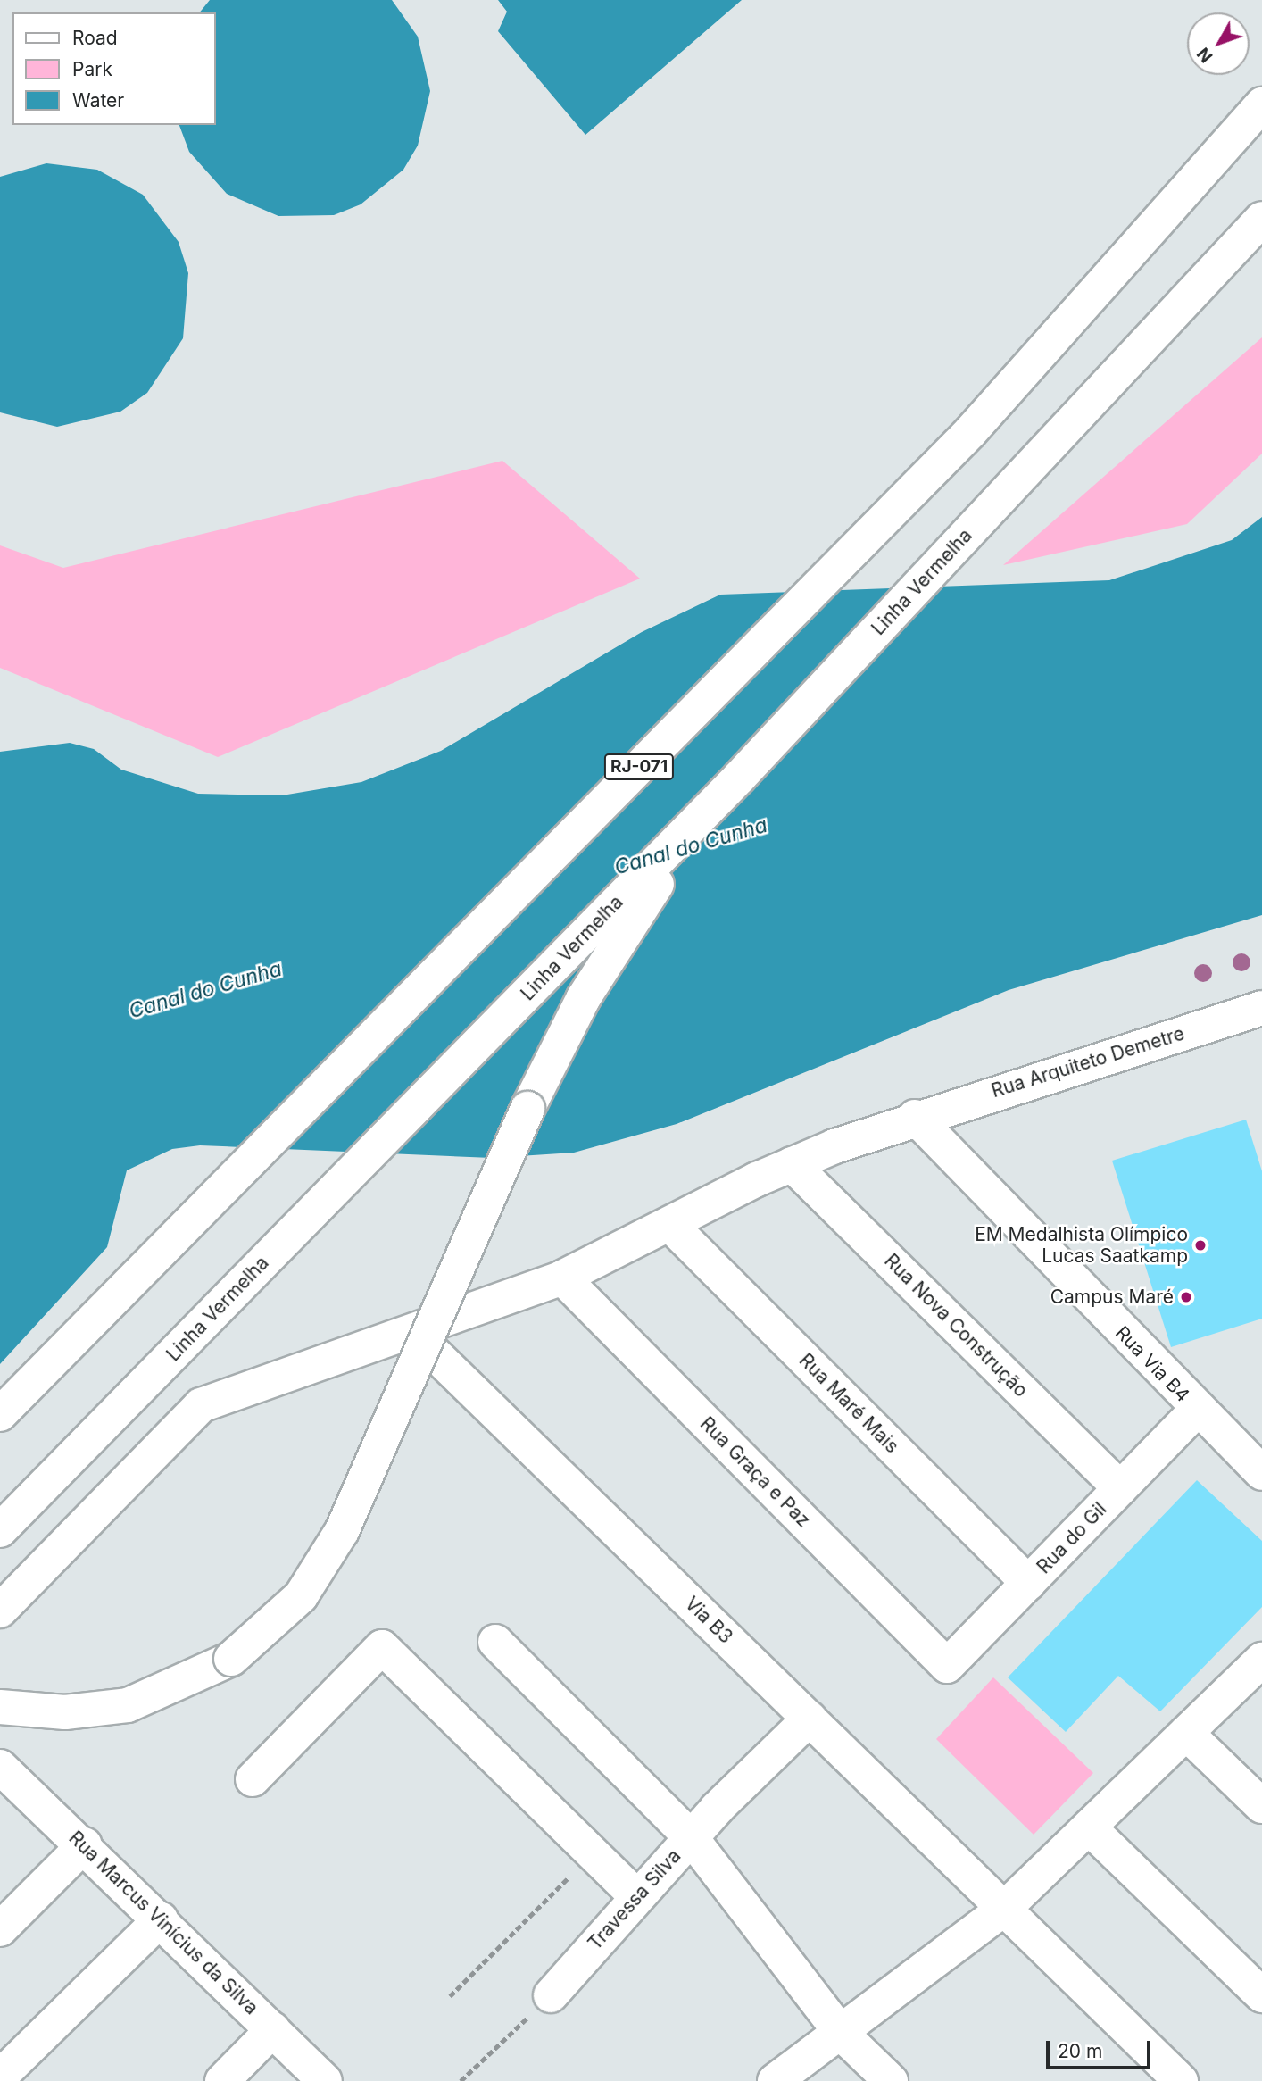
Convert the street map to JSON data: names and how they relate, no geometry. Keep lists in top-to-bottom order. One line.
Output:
{"streets":{"main road":["Linha Vermelha","RJ-071","Rua Arquiteto Demetre","Rua Nova Construção","Rua Via B4","Rua Maré Mais","Rua Graça e Paz","Rua do Gil","Via B3","Travessa Silva","Rua Marcus Vinícius da Silva"]},"crossings":[["Rua Arquiteto Demetre","Rua Nova Construção"],["Rua Arquiteto Demetre","Rua Via B4"],["Rua Arquiteto Demetre","Rua Maré Mais"],["Rua Arquiteto Demetre","Rua Graça e Paz"],["Rua Arquiteto Demetre","Via B3"],["Rua Nova Construção","Rua do Gil"],["Rua Via B4","Rua do Gil"],["Rua Maré Mais","Rua do Gil"],["Rua Graça e Paz","Rua do Gil"],["Via B3","Travessa Silva"]],"water":["Canal do Cunha"],"places":["EM Medalhista Olímpico Lucas Saatkamp","Campus Maré"],"legend":["Road","Park","Water"],"scale_bar":"20 m","north":"bottom left"}
